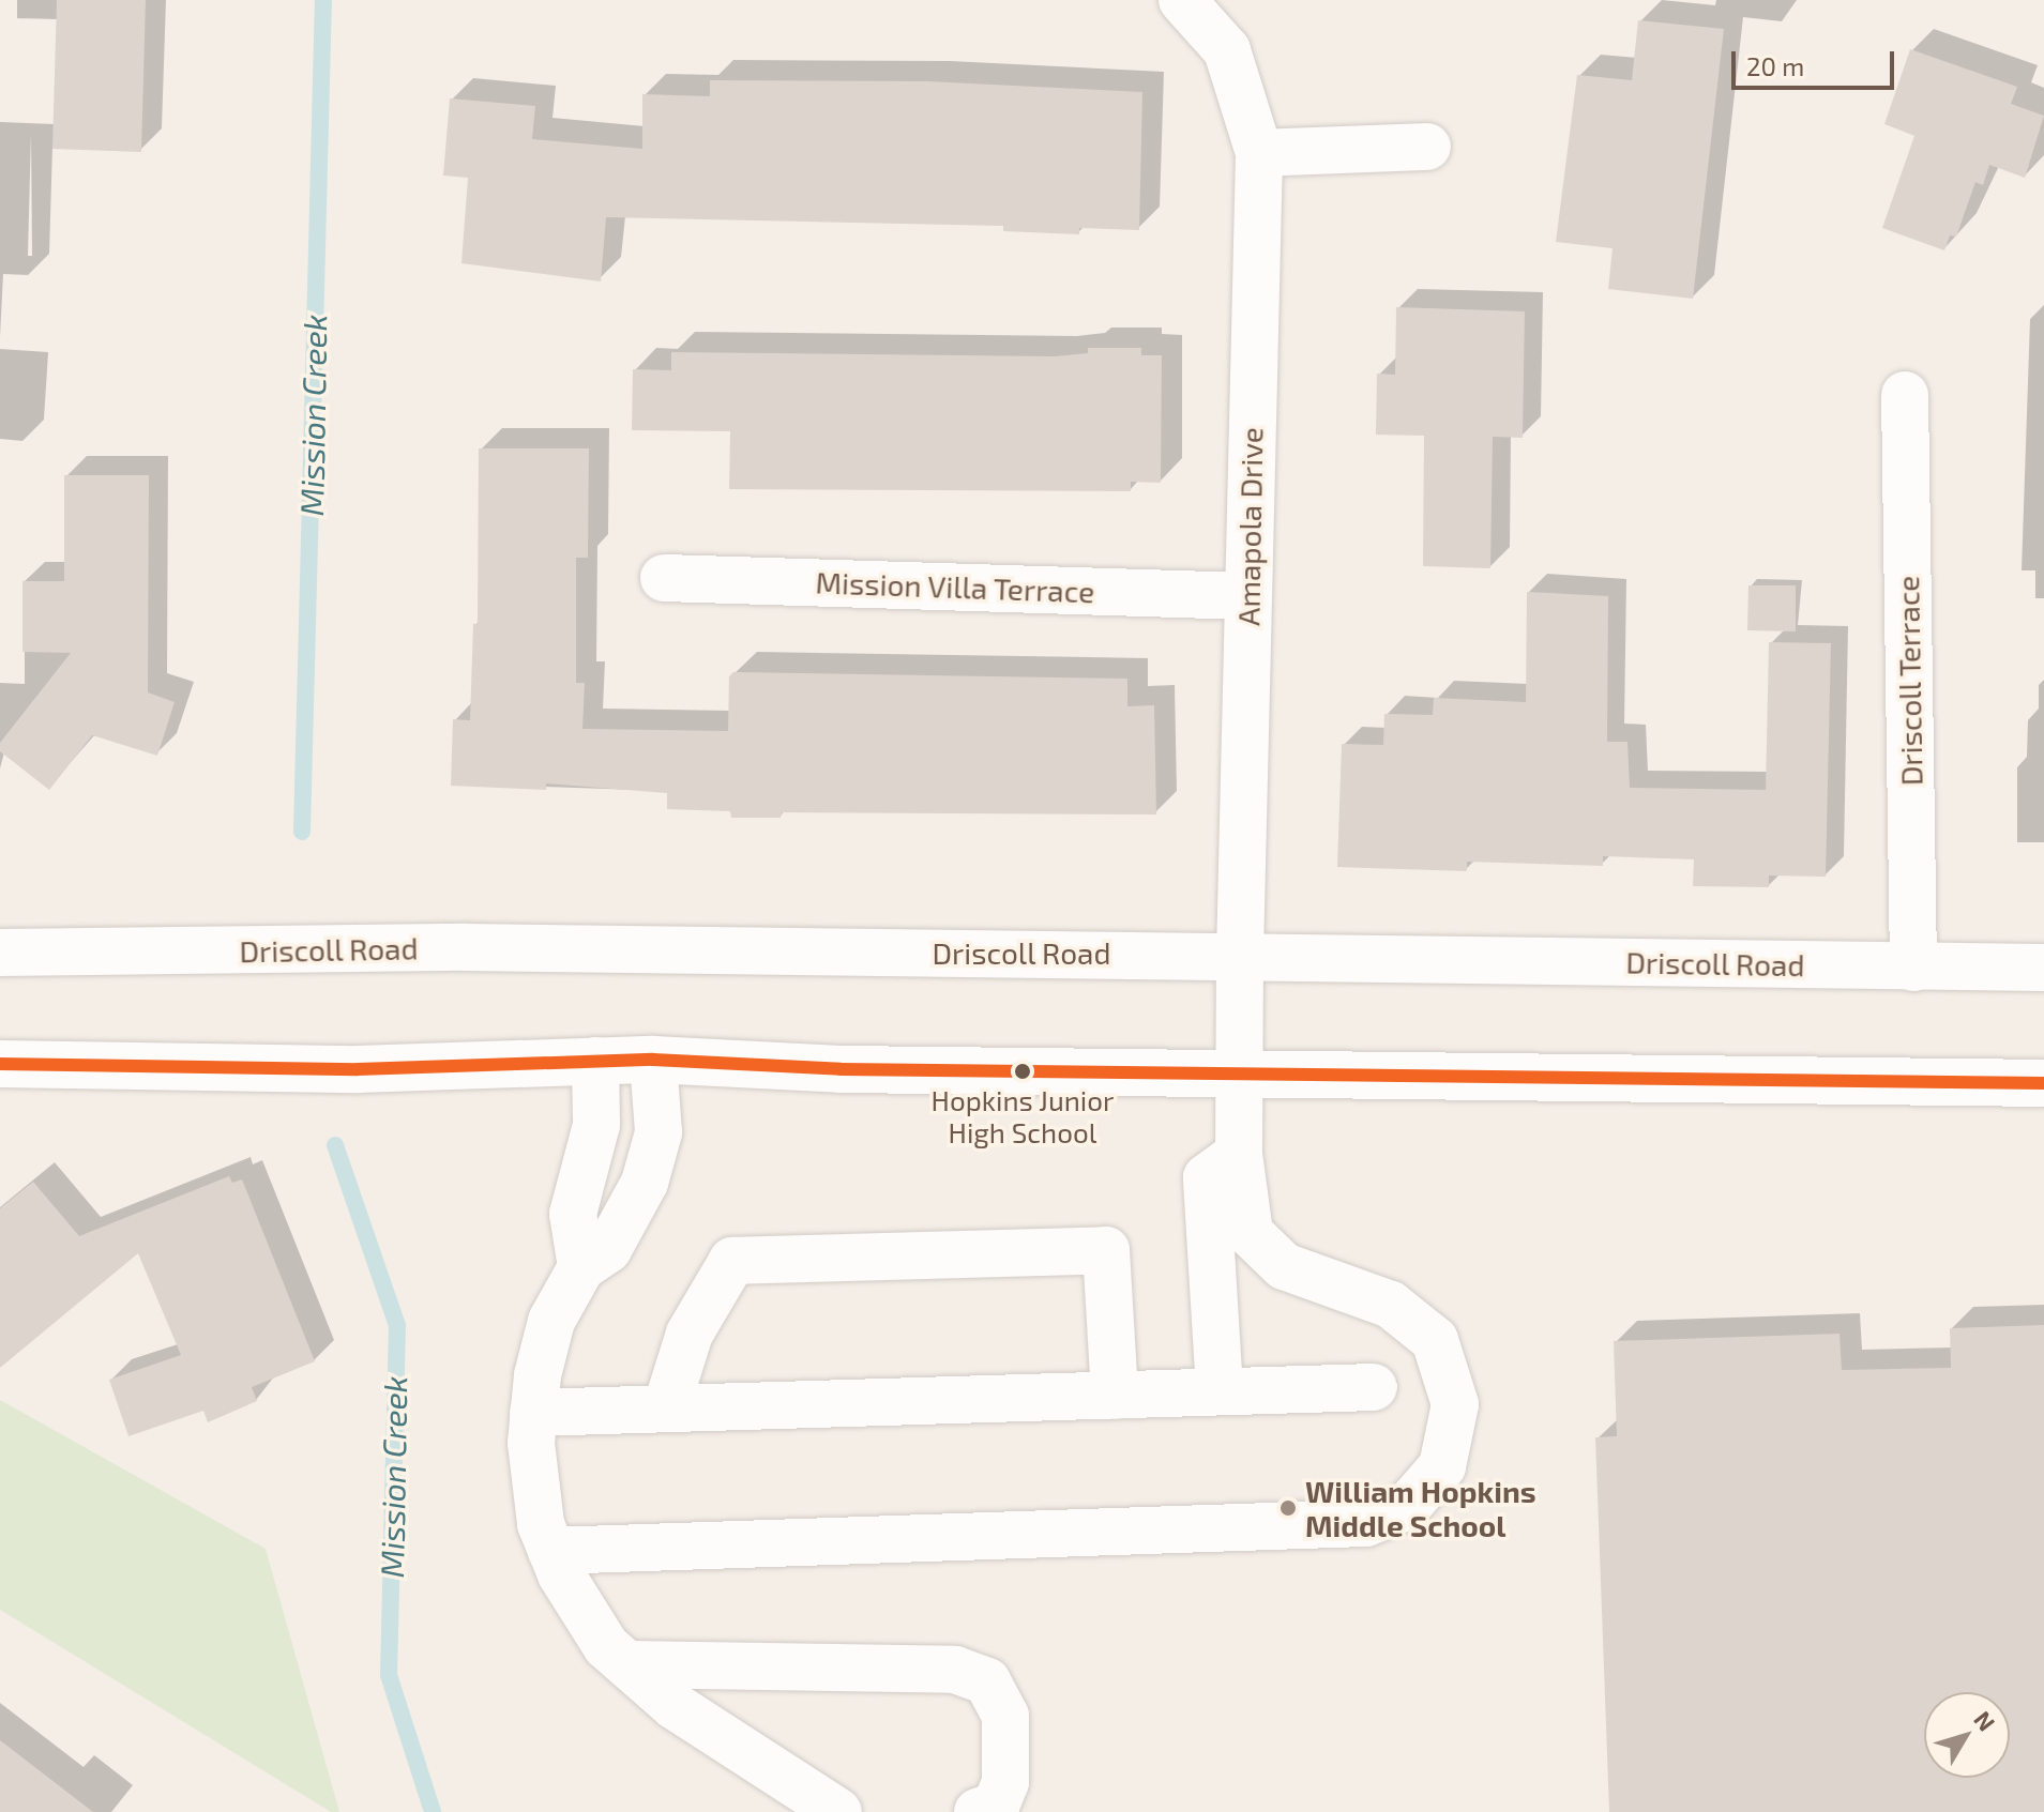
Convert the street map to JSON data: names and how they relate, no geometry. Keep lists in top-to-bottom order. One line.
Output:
{"streets":{"street":["Amapola Drive","Mission Villa Terrace","Driscoll Terrace","Driscoll Road"]},"crossings":[["Amapola Drive","Mission Villa Terrace"],["Amapola Drive","Driscoll Road"],["Driscoll Terrace","Driscoll Road"]],"water":["Mission Creek"],"places":["Hopkins Junior High School","William Hopkins Middle School"],"scale_bar":"20 m","north":"top right"}
